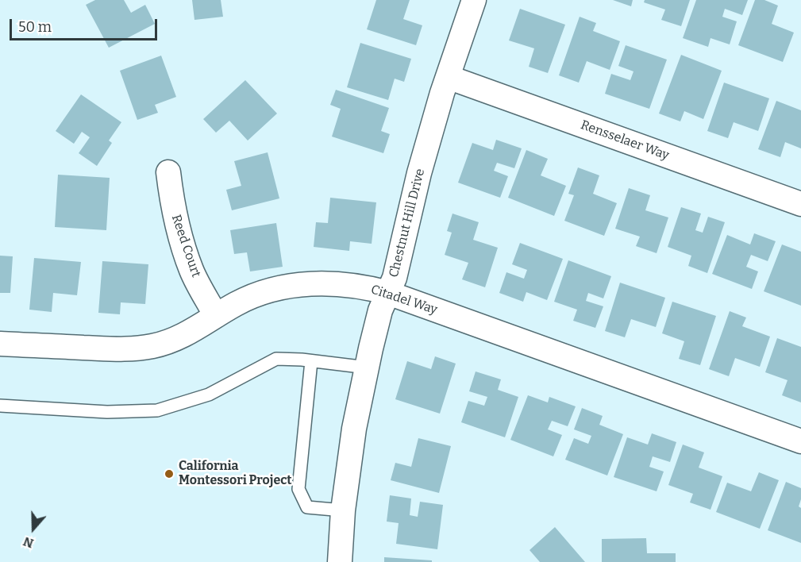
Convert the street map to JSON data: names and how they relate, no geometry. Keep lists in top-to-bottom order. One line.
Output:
{"streets":{"street":["Rensselaer Way","Chestnut Hill Drive","Reed Court","Citadel Way"]},"crossings":[["Rensselaer Way","Chestnut Hill Drive"],["Chestnut Hill Drive","Citadel Way"],["Reed Court","Citadel Way"]],"places":["California Montessori Project"],"scale_bar":"50 m","north":"bottom"}
